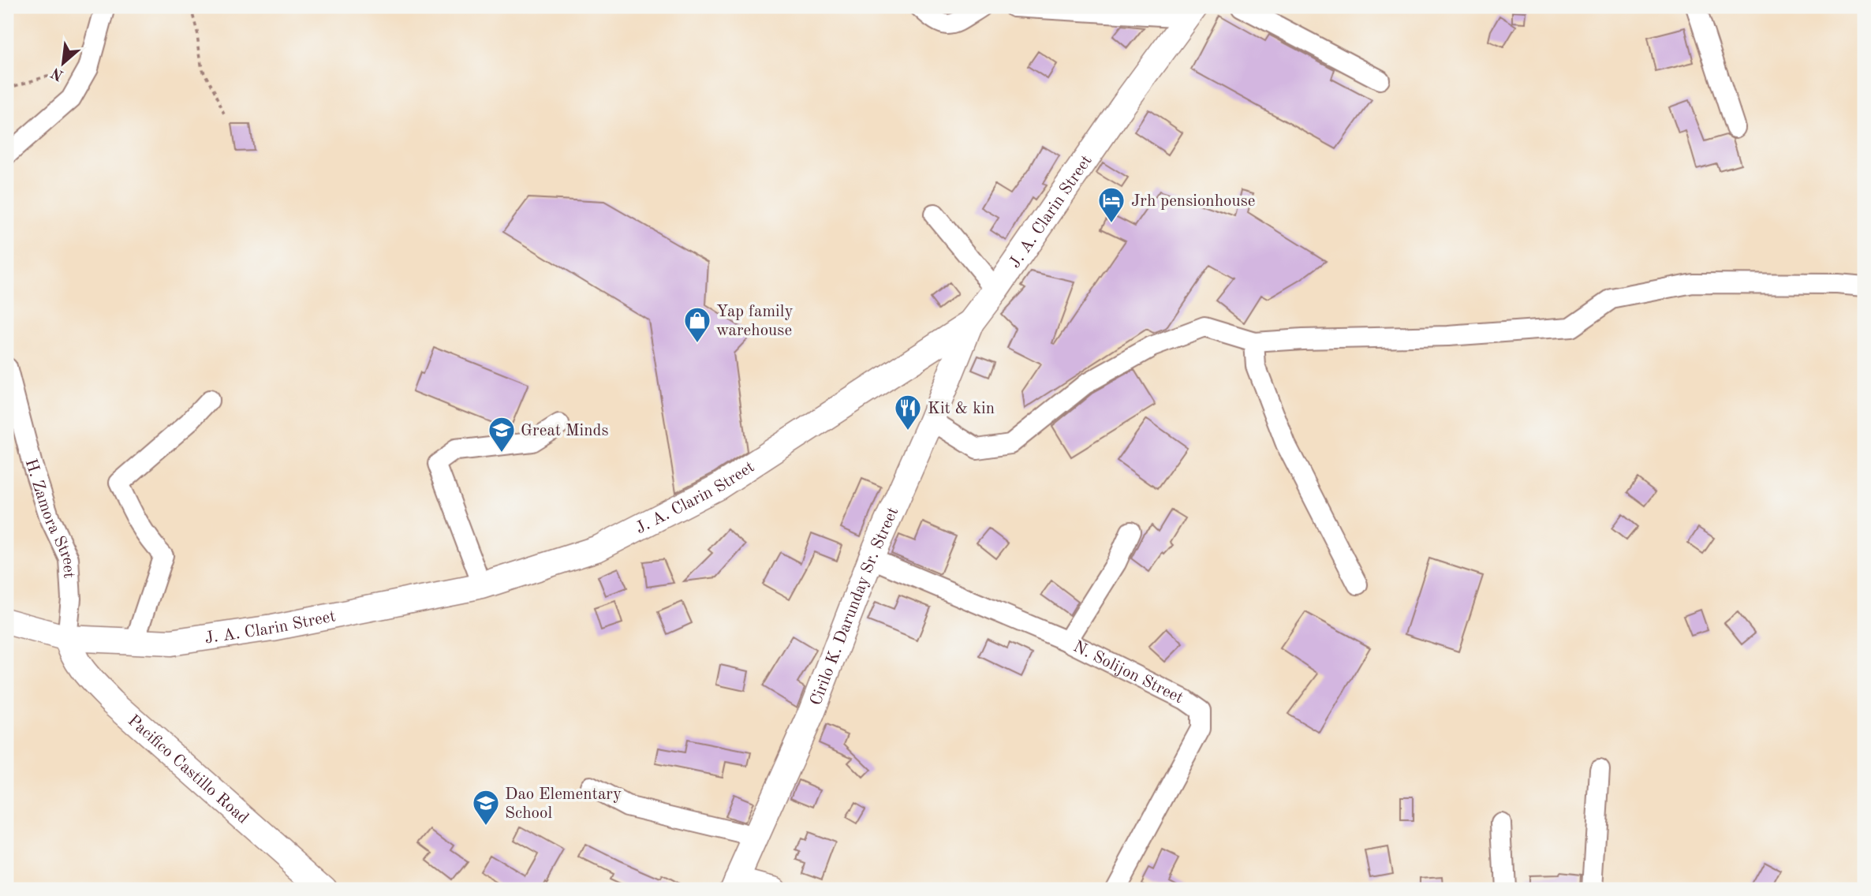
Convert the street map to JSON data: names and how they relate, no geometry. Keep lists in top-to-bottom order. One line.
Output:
{"streets":{"main road":["J. A. Clarin Street","Cirilo K. Darunday Sr. Street","Pacifico Castillo Road"],"street":["H. Zamora Street","N. Solijon Street"]},"crossings":[["J. A. Clarin Street","H. Zamora Street"],["J. A. Clarin Street","Cirilo K. Darunday Sr. Street"],["J. A. Clarin Street","Pacifico Castillo Road"],["H. Zamora Street","Pacifico Castillo Road"],["Cirilo K. Darunday Sr. Street","N. Solijon Street"]],"places":{"hotel":["Jrh pensionhouse"],"shop":["Yap family warehouse"],"restaurant":["Kit & kin"],"school or university":["Great Minds","Dao Elementary School"]},"north":"bottom left"}
